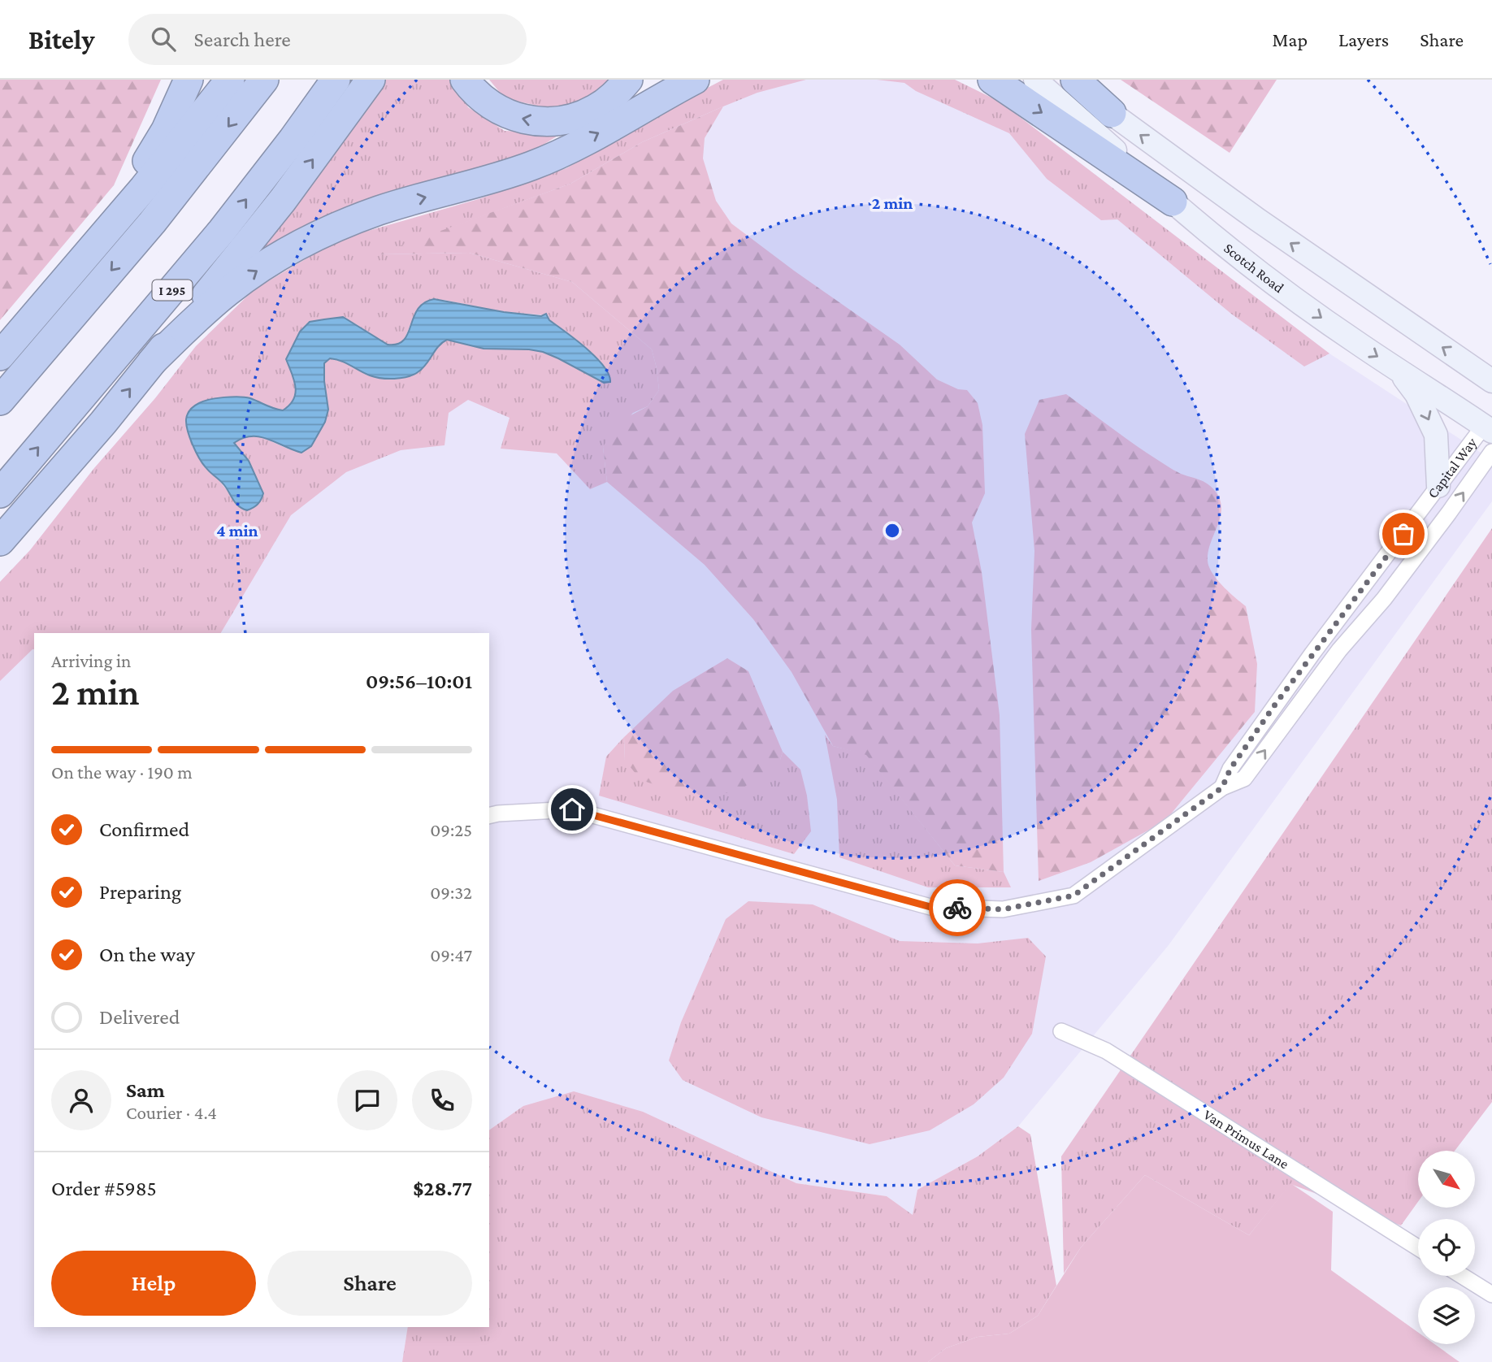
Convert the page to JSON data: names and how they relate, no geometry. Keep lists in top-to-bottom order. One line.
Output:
{"streets":{"highway":["I 295"],"main road":["Scotch Road"],"street":["Capital Way","Van Primus Lane"]},"crossings":[["Scotch Road","Capital Way"]],"north":"bottom right","page":{"header":"Bitely","search":"Search here","nav":["Map","Layers","Share"],"heading":["2 min","Arriving in","09:56–10:01"],"panel":["Sam","Courier · 4.4","Order #5985","$28.77"],"bar":"On the way · 190 m","list":[["Confirmed","09:25"],["Preparing","09:32"],["On the way","09:47"],"Delivered"],"buttons":["Help","Share"]},"rings":["2 min","4 min"]}
